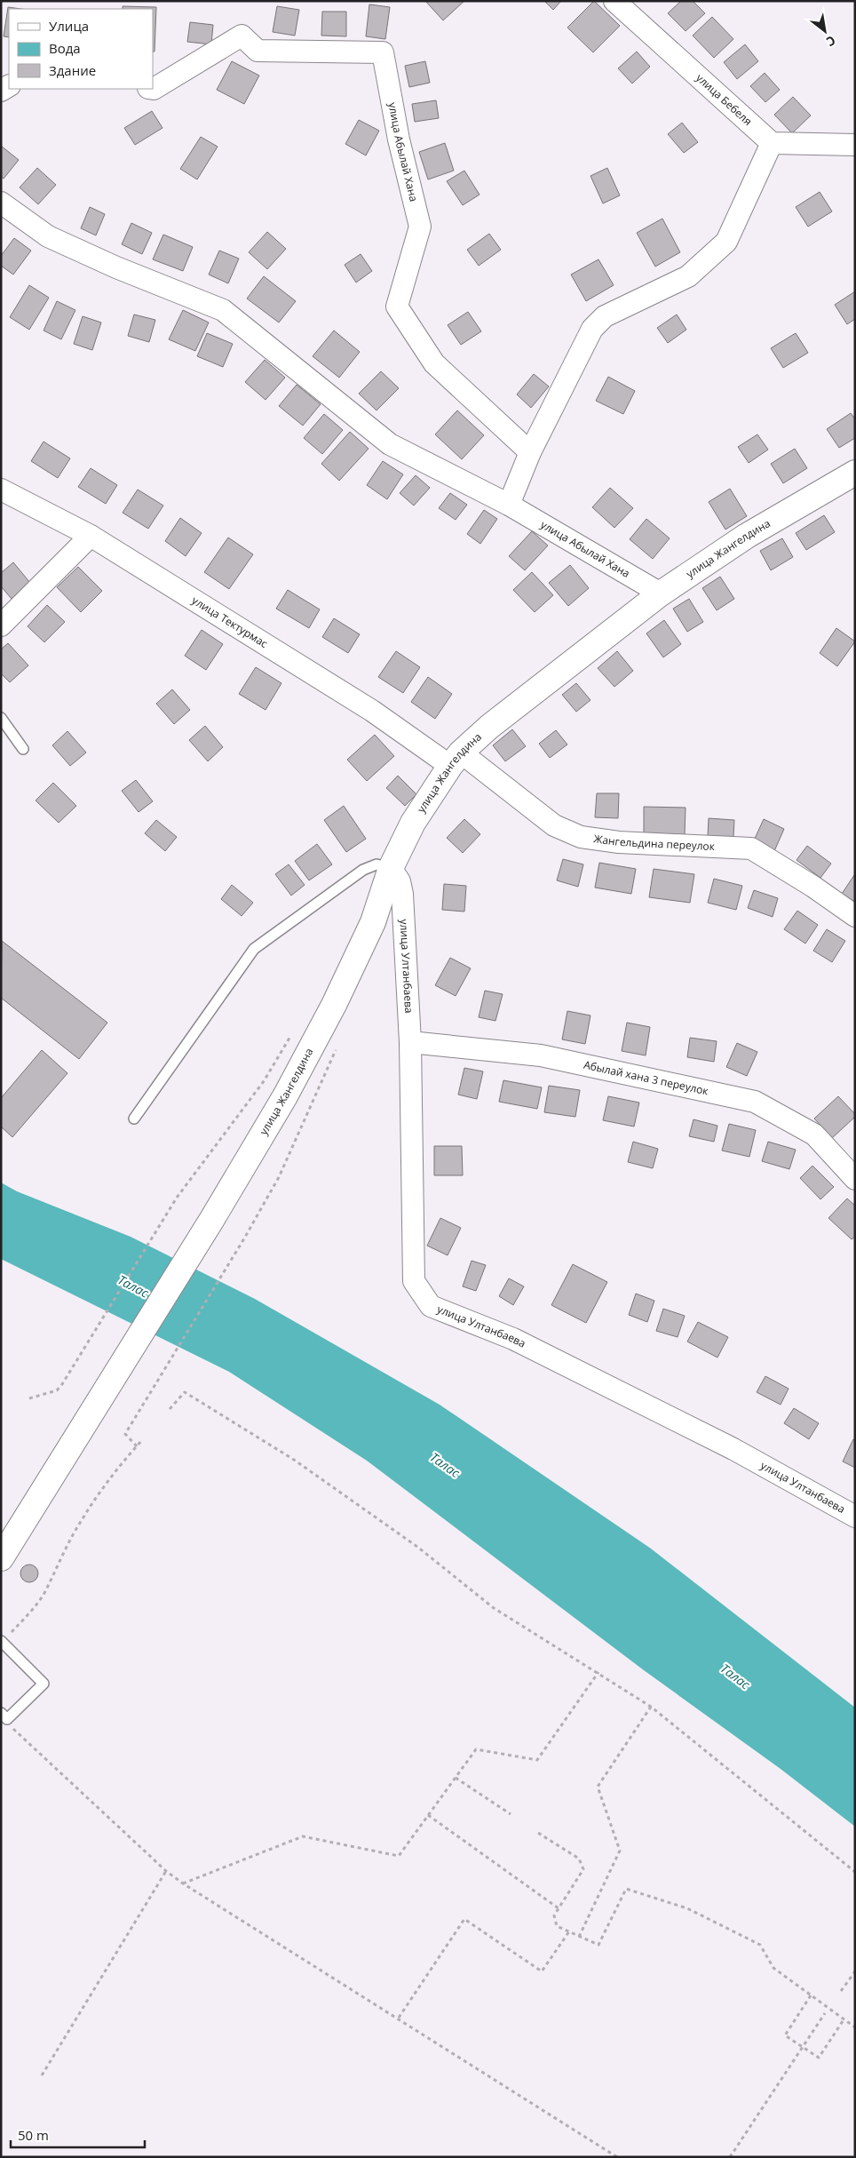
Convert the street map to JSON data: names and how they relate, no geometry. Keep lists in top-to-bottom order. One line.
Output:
{"streets":{"street":["улица Бебеля","улица Абылай Хана","улица Жангелдина","улица Тектурмас","Жангельдина переулок","улица Ултанбаева","Абылай хана 3 переулок"]},"crossings":[["улица Абылай Хана","улица Жангелдина"],["улица Жангелдина","улица Тектурмас"],["улица Жангелдина","Жангельдина переулок"],["улица Жангелдина","улица Ултанбаева"],["улица Тектурмас","Жангельдина переулок"],["улица Ултанбаева","Абылай хана 3 переулок"]],"water":["Талас"],"legend":["Улица","Вода","Здание"],"scale_bar":"50 m","north":"bottom right"}
